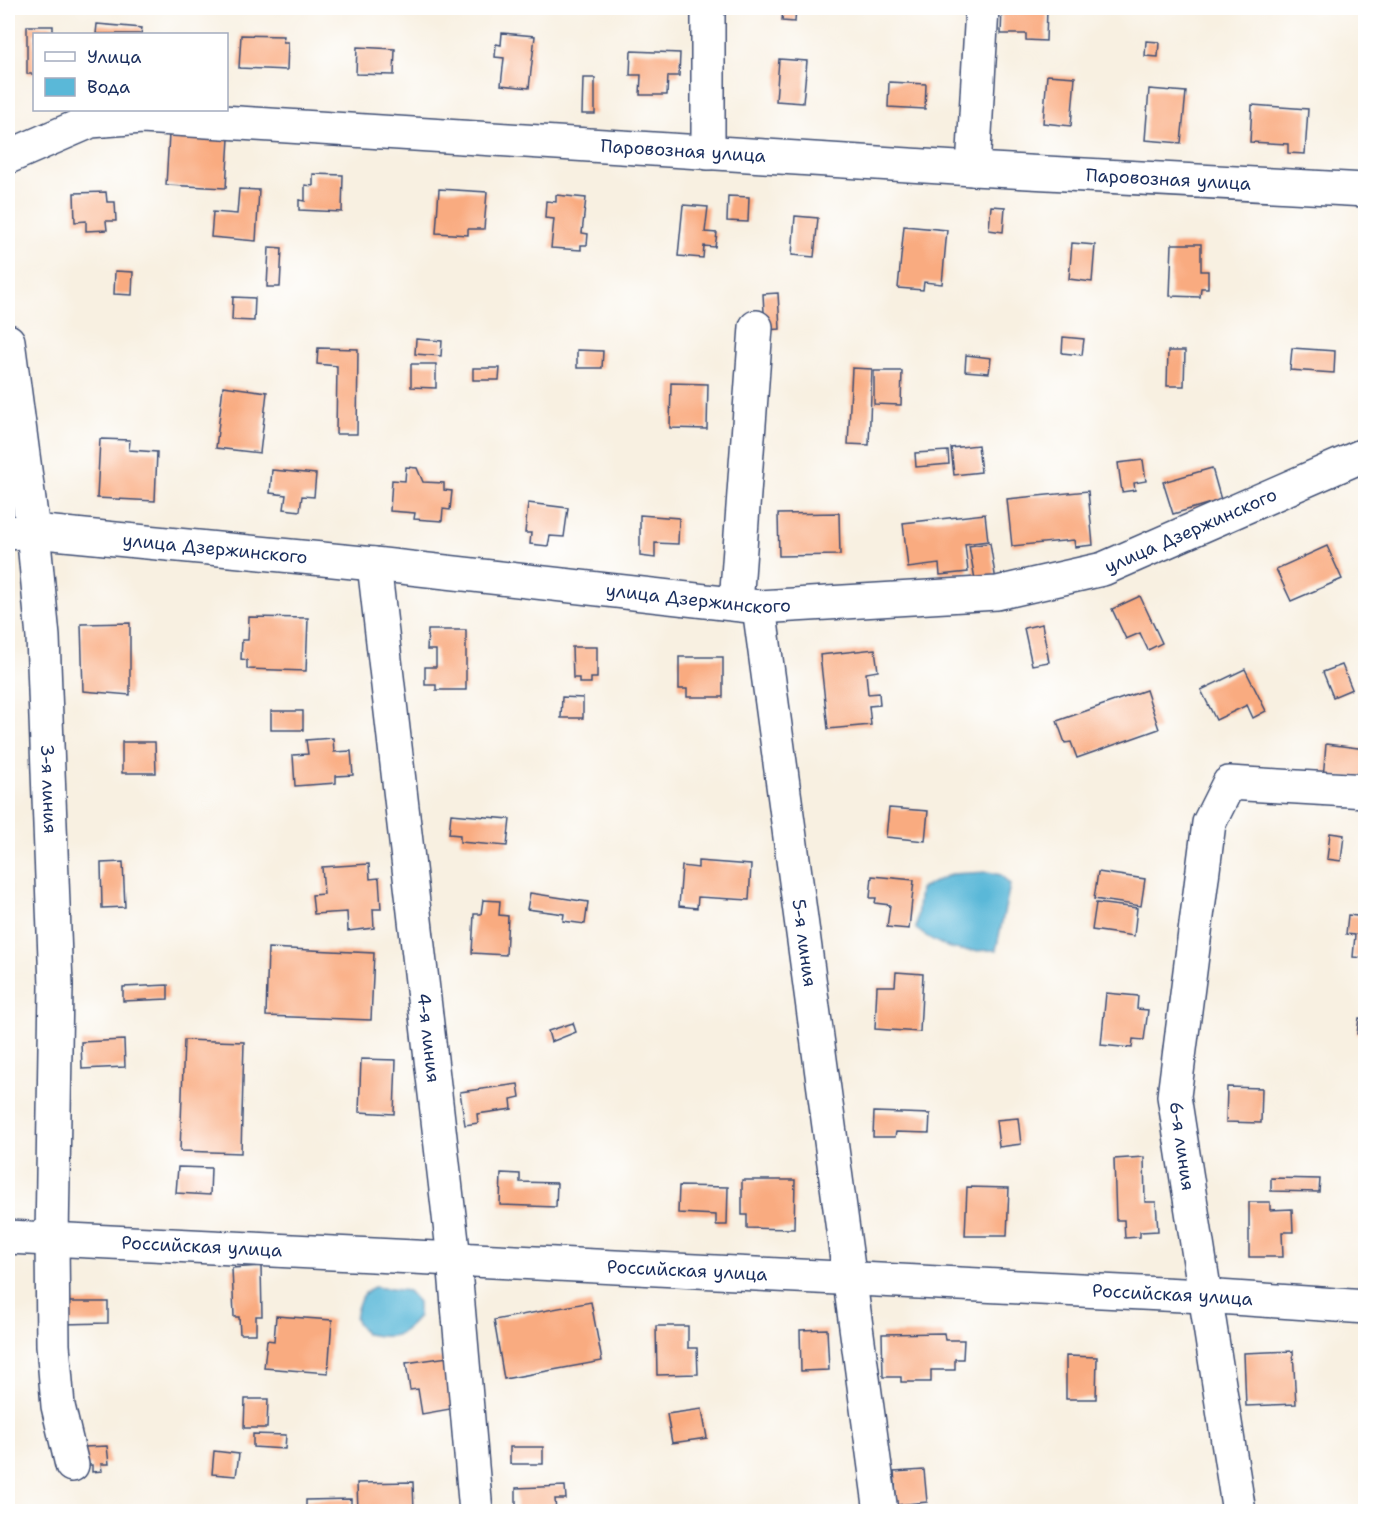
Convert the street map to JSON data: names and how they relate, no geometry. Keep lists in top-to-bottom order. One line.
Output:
{"streets":{"street":["Паровозная улица","улица Дзержинского","3-я линия","5-я линия","4-я линия","6-я линия","Российская улица"]},"crossings":[["улица Дзержинского","3-я линия"],["улица Дзержинского","5-я линия"],["улица Дзержинского","4-я линия"],["3-я линия","Российская улица"],["5-я линия","Российская улица"],["4-я линия","Российская улица"],["6-я линия","Российская улица"]],"legend":["Улица","Вода"]}
